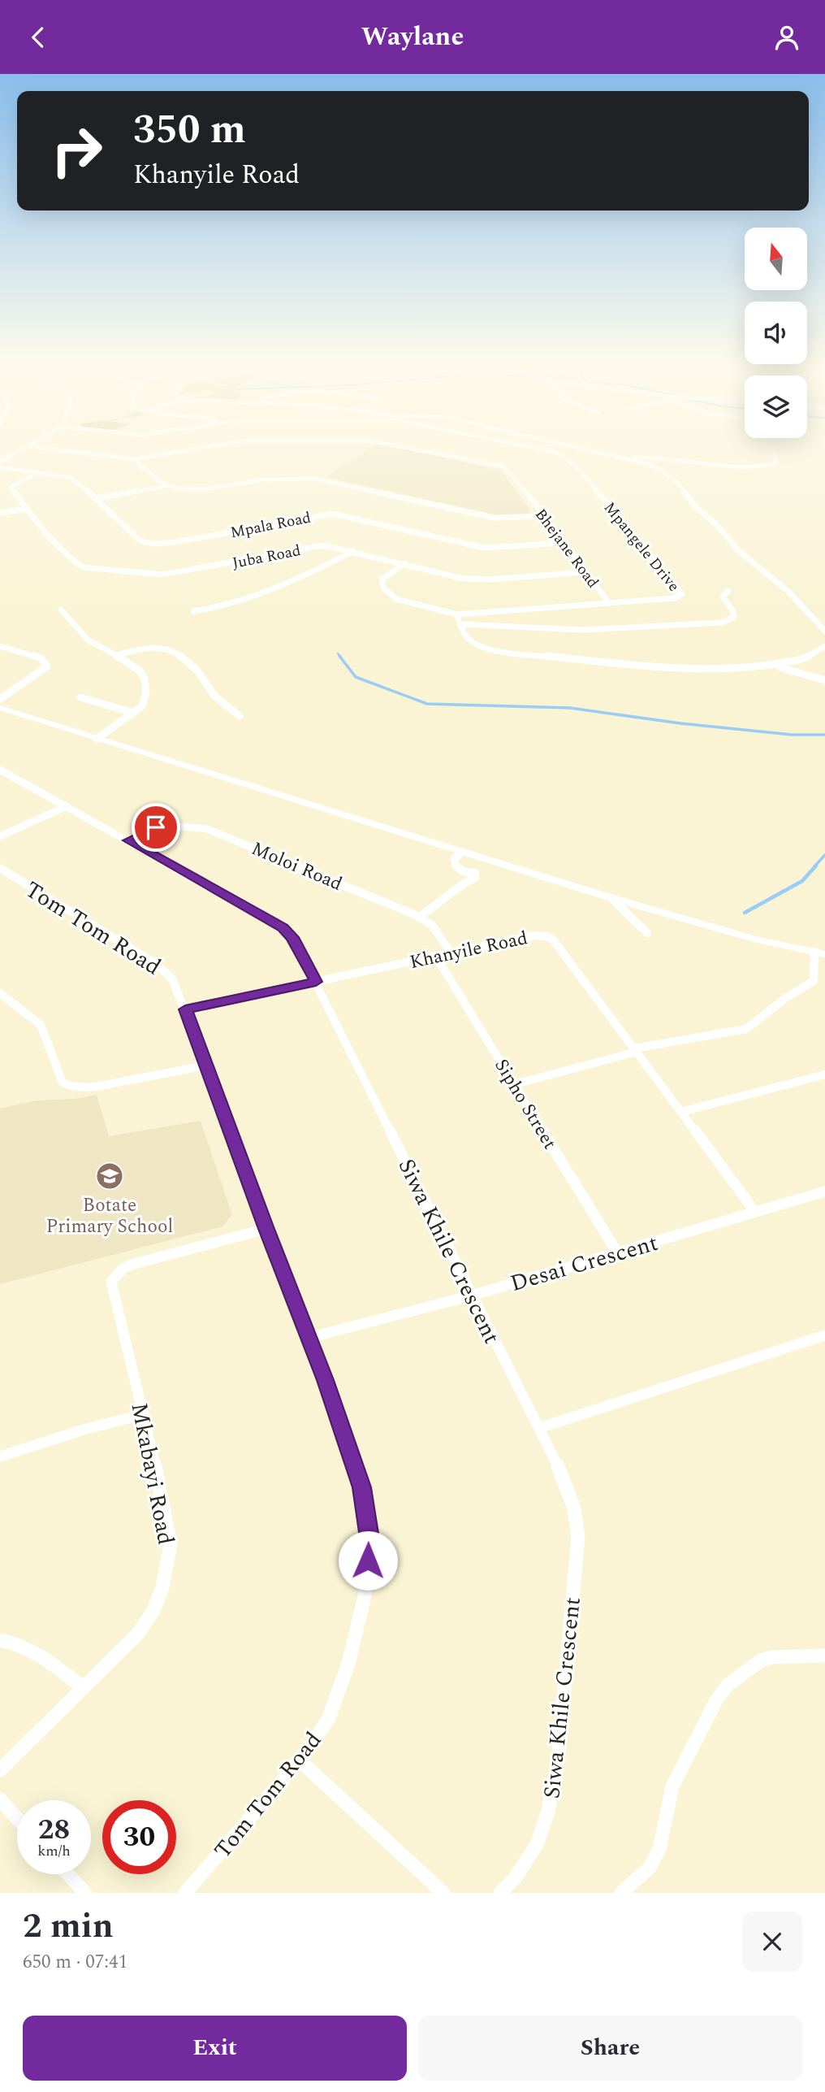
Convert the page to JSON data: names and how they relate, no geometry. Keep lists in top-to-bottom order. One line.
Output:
{"streets":{"street":["Mpala Road","Mpangele Drive","Bhejane Road","Juba Road","Moloi Road","Tom Tom Road","Khanyile Road","Sipho Street","Siwa Khile Crescent","Desai Crescent","Mkabayi Road"]},"crossings":[["Mpala Road","Bhejane Road"],["Mpangele Drive","Bhejane Road"],["Mpangele Drive","Juba Road"],["Bhejane Road","Juba Road"],["Moloi Road","Khanyile Road"],["Moloi Road","Siwa Khile Crescent"],["Tom Tom Road","Khanyile Road"],["Tom Tom Road","Desai Crescent"],["Tom Tom Road","Mkabayi Road"],["Khanyile Road","Sipho Street"],["Khanyile Road","Siwa Khile Crescent"],["Khanyile Road","Desai Crescent"],["Sipho Street","Desai Crescent"],["Siwa Khile Crescent","Desai Crescent"]],"places":{"school or university":["Botate Primary School"]},"north":"top","page":{"header":"Waylane","turn":["350 m","Khanyile Road"],"speed":"28 km/h","limit":"30","heading":["2 min","650 m · 07:41"],"buttons":["Exit","Share"]}}
